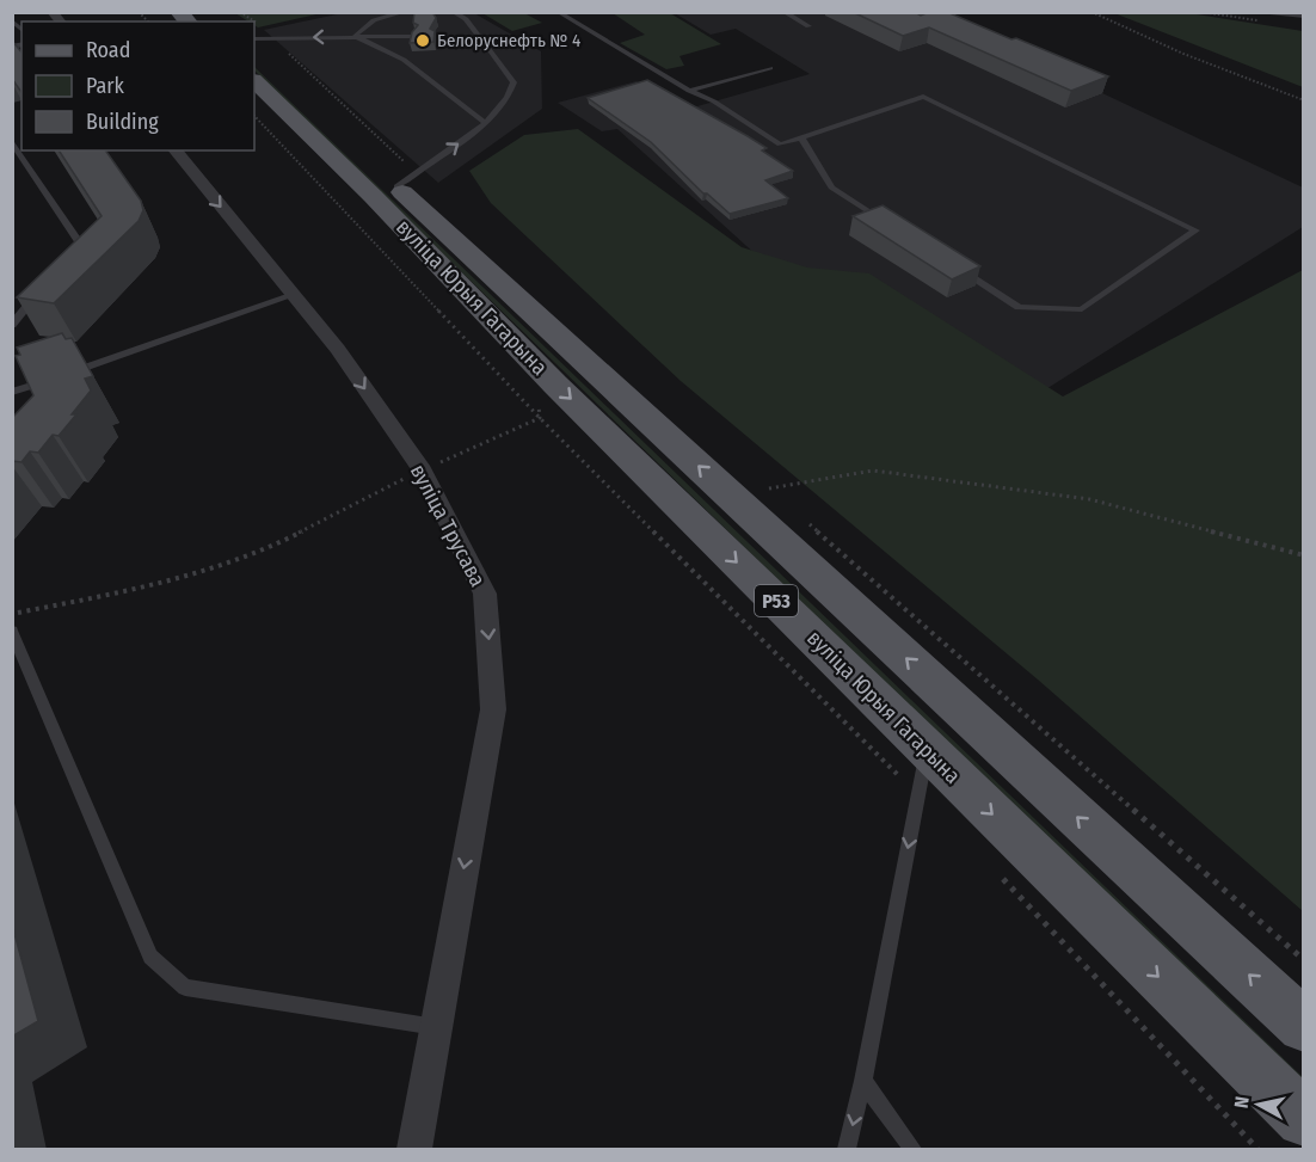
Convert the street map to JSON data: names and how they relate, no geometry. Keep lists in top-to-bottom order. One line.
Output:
{"streets":{"main road":["вуліца Юрыя Гагарына","Р53"],"street":["вуліца Трусава"]},"one_way":["вуліца Трусава"],"places":["Белоруснефть № 4"],"legend":["Road","Park","Building"],"north":"left"}
